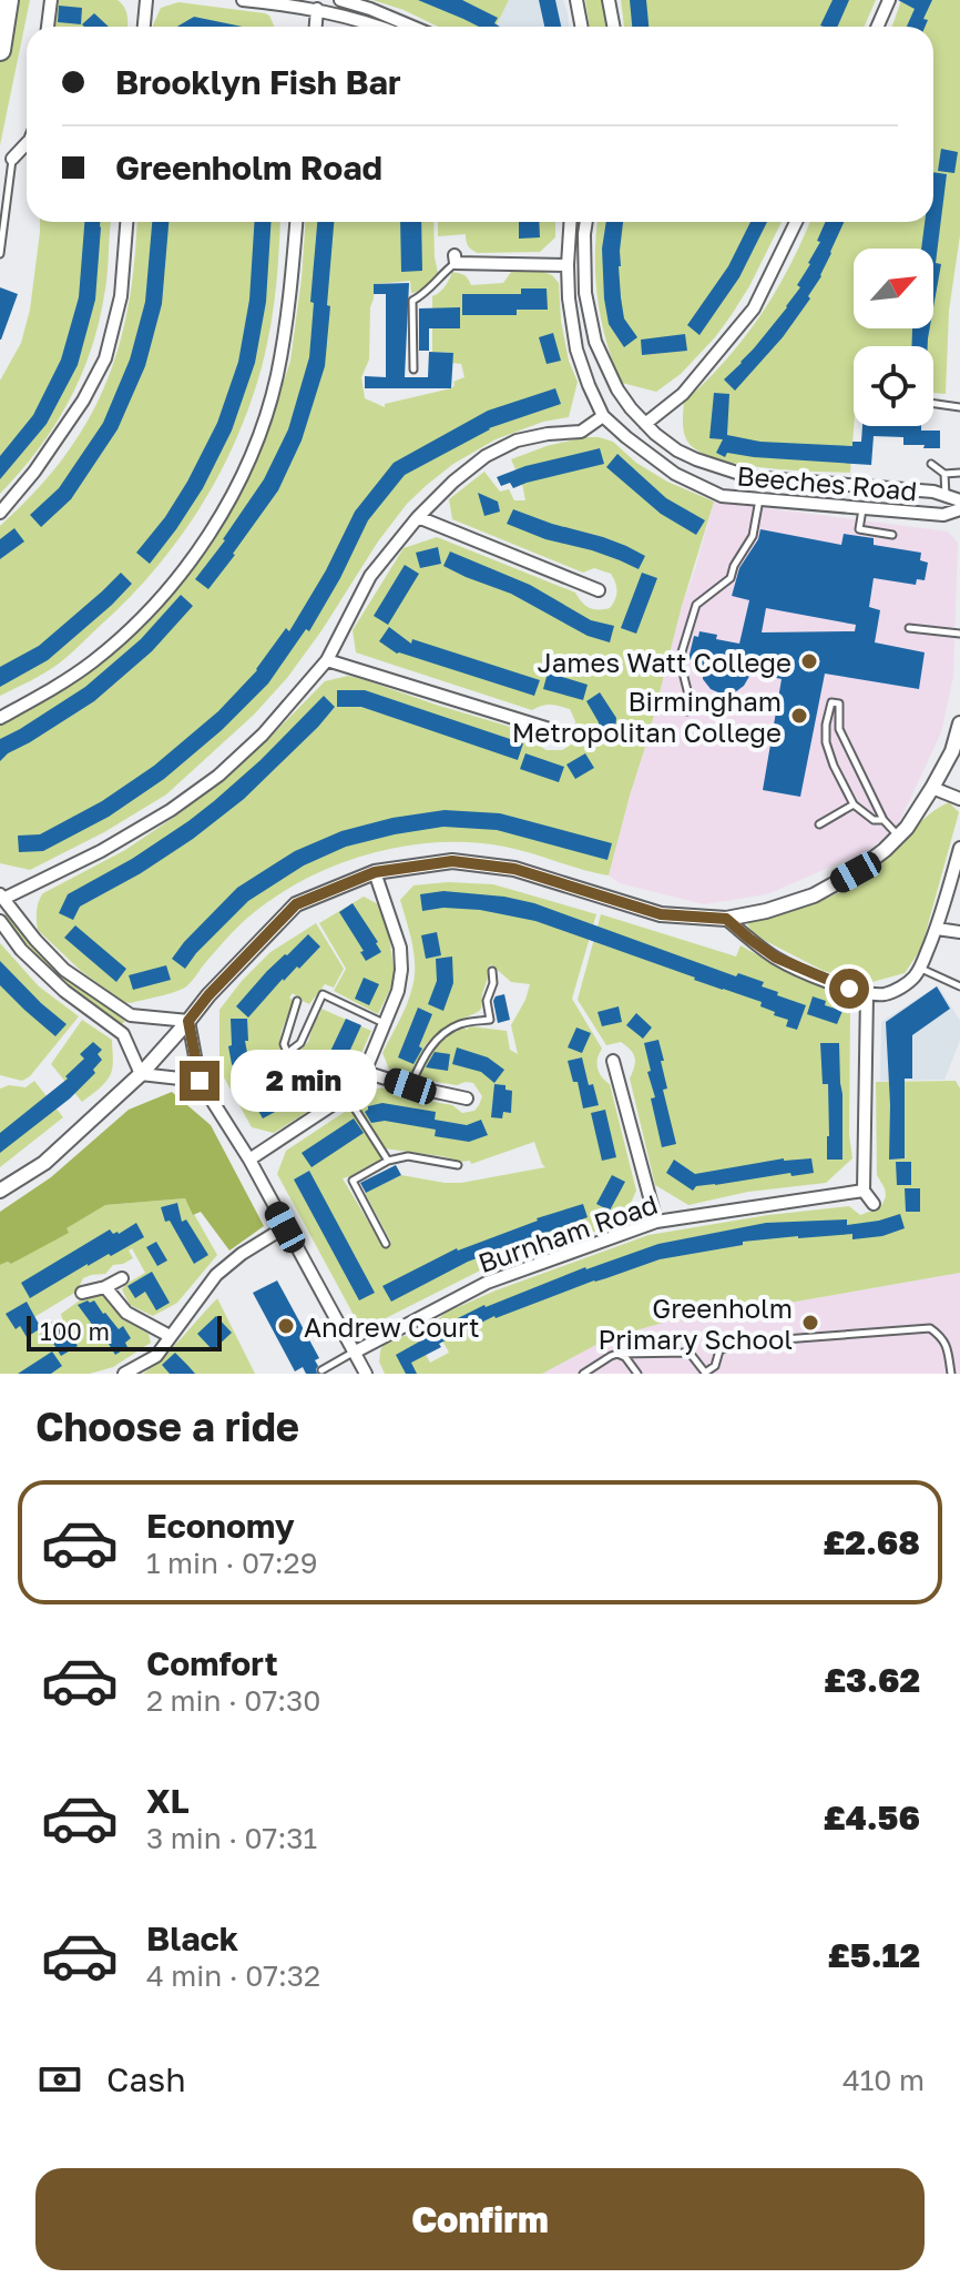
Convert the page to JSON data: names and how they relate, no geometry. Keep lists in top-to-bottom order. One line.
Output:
{"streets":{"street":["Beeches Road","Burnham Road"]},"places":["James Watt College","Birmingham Metropolitan College","Greenholm Primary School","Andrew Court"],"scale_bar":"100 m","north":"top right","page":{"banner":["Brooklyn Fish Bar","Greenholm Road"],"bubble":"2 min","scale":"100 m","heading":"Choose a ride","list":[{"name":"Economy","note":"1 min · 07:29","value":"£2.68"},{"name":"Comfort","note":"2 min · 07:30","value":"£3.62"},{"name":"XL","note":"3 min · 07:31","value":"£4.56"},{"name":"Black","note":"4 min · 07:32","value":"£5.12"}],"pay":["Cash","410 m"],"buttons":"Confirm"}}
